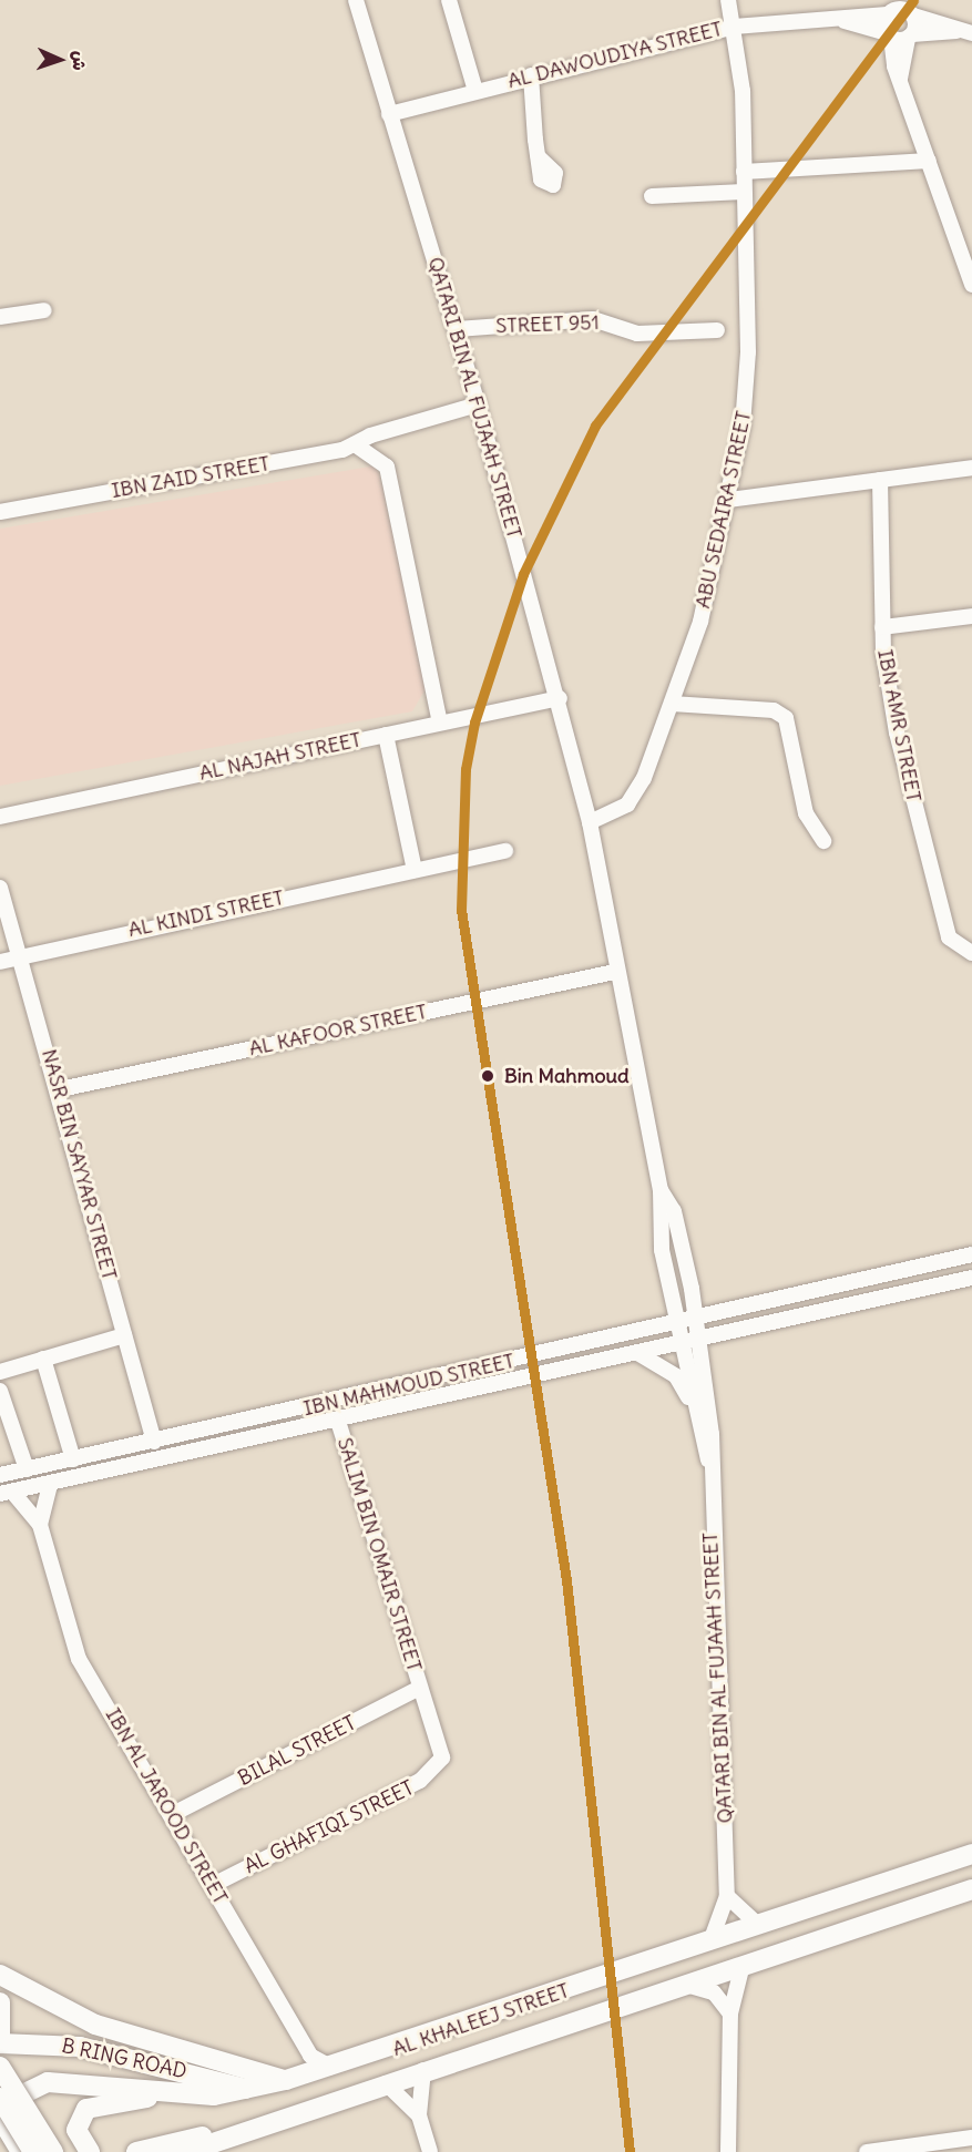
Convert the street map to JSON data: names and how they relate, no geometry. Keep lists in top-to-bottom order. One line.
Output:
{"streets":{"main road":["AL KHALEEJ STREET","B RING ROAD"],"street":["AL DAWOUDIYA STREET","STREET 951","QATARI BIN AL FUJAAH STREET","IBN ZAID STREET","ABU SEDAIRA STREET","IBN AMR STREET","AL NAJAH STREET","AL KINDI STREET","AL KAFOOR STREET","NASR BIN SAYYAR STREET","IBN MAHMOUD STREET","SALIM BIN OMAIR STREET","BILAL STREET","IBN AL JAROOD STREET","AL GHAFIQI STREET"]},"crossings":[["AL DAWOUDIYA STREET","QATARI BIN AL FUJAAH STREET"],["AL DAWOUDIYA STREET","ABU SEDAIRA STREET"],["STREET 951","QATARI BIN AL FUJAAH STREET"],["QATARI BIN AL FUJAAH STREET","IBN ZAID STREET"],["QATARI BIN AL FUJAAH STREET","ABU SEDAIRA STREET"],["QATARI BIN AL FUJAAH STREET","AL NAJAH STREET"],["QATARI BIN AL FUJAAH STREET","AL KAFOOR STREET"],["QATARI BIN AL FUJAAH STREET","IBN MAHMOUD STREET"],["QATARI BIN AL FUJAAH STREET","AL KHALEEJ STREET"],["AL KINDI STREET","NASR BIN SAYYAR STREET"],["AL KAFOOR STREET","NASR BIN SAYYAR STREET"],["NASR BIN SAYYAR STREET","IBN MAHMOUD STREET"],["IBN MAHMOUD STREET","SALIM BIN OMAIR STREET"],["IBN MAHMOUD STREET","IBN AL JAROOD STREET"],["SALIM BIN OMAIR STREET","BILAL STREET"],["SALIM BIN OMAIR STREET","AL GHAFIQI STREET"],["BILAL STREET","IBN AL JAROOD STREET"],["BILAL STREET","AL GHAFIQI STREET"],["IBN AL JAROOD STREET","AL GHAFIQI STREET"],["IBN AL JAROOD STREET","AL KHALEEJ STREET"],["AL KHALEEJ STREET","B RING ROAD"]],"places":["Bin Mahmoud"],"north":"right"}
